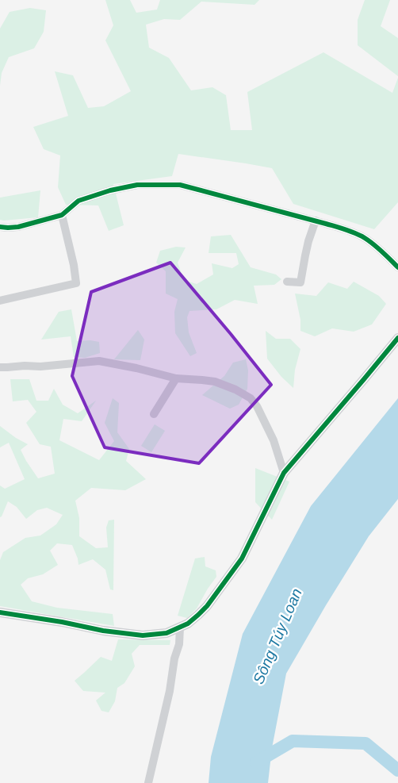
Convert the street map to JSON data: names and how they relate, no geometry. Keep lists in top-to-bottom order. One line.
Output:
{"water":["Sông Túy Loan"]}
